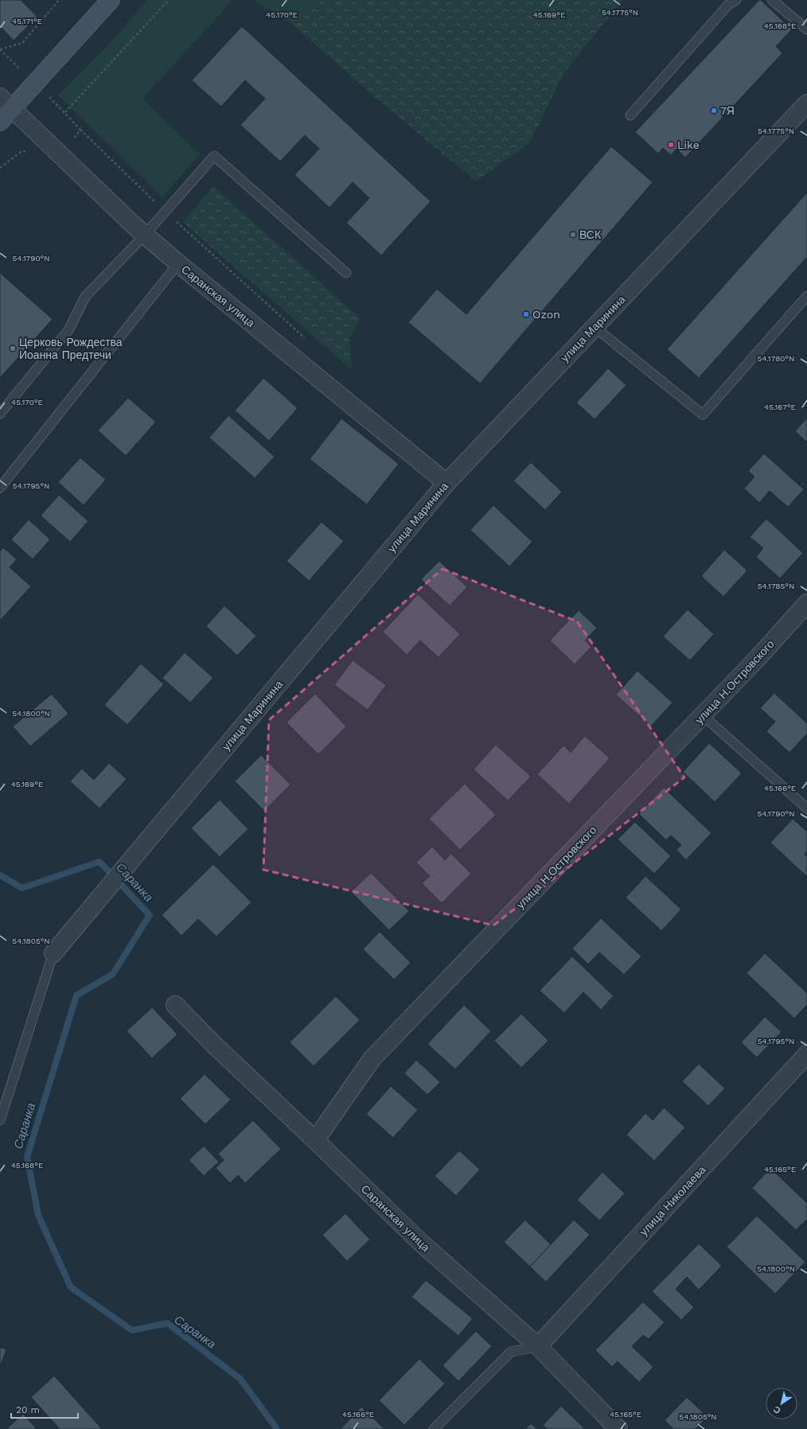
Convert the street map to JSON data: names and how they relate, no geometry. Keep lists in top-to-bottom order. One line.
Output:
{"streets":{"street":["Саранская улица","улица Маринина","улица Н.Островского","улица Николаева"]},"crossings":[["Саранская улица","улица Маринина"],["Саранская улица","улица Н.Островского"],["Саранская улица","улица Николаева"]],"water":["Саранка"],"places":["7Я","Like","ВСК","Ozon","Церковь Рождества Иоанна Предтечи"],"scale_bar":"20 m","north":"bottom left","coordinates":["54.1775°N","45.170°E","45.169°E","45.171°E","45.168°E","54.1790°N","54.1780°N","45.167°E","54.1795°N","54.1785°N","54.1800°N","45.166°E","54.1805°N","45.165°E"]}
